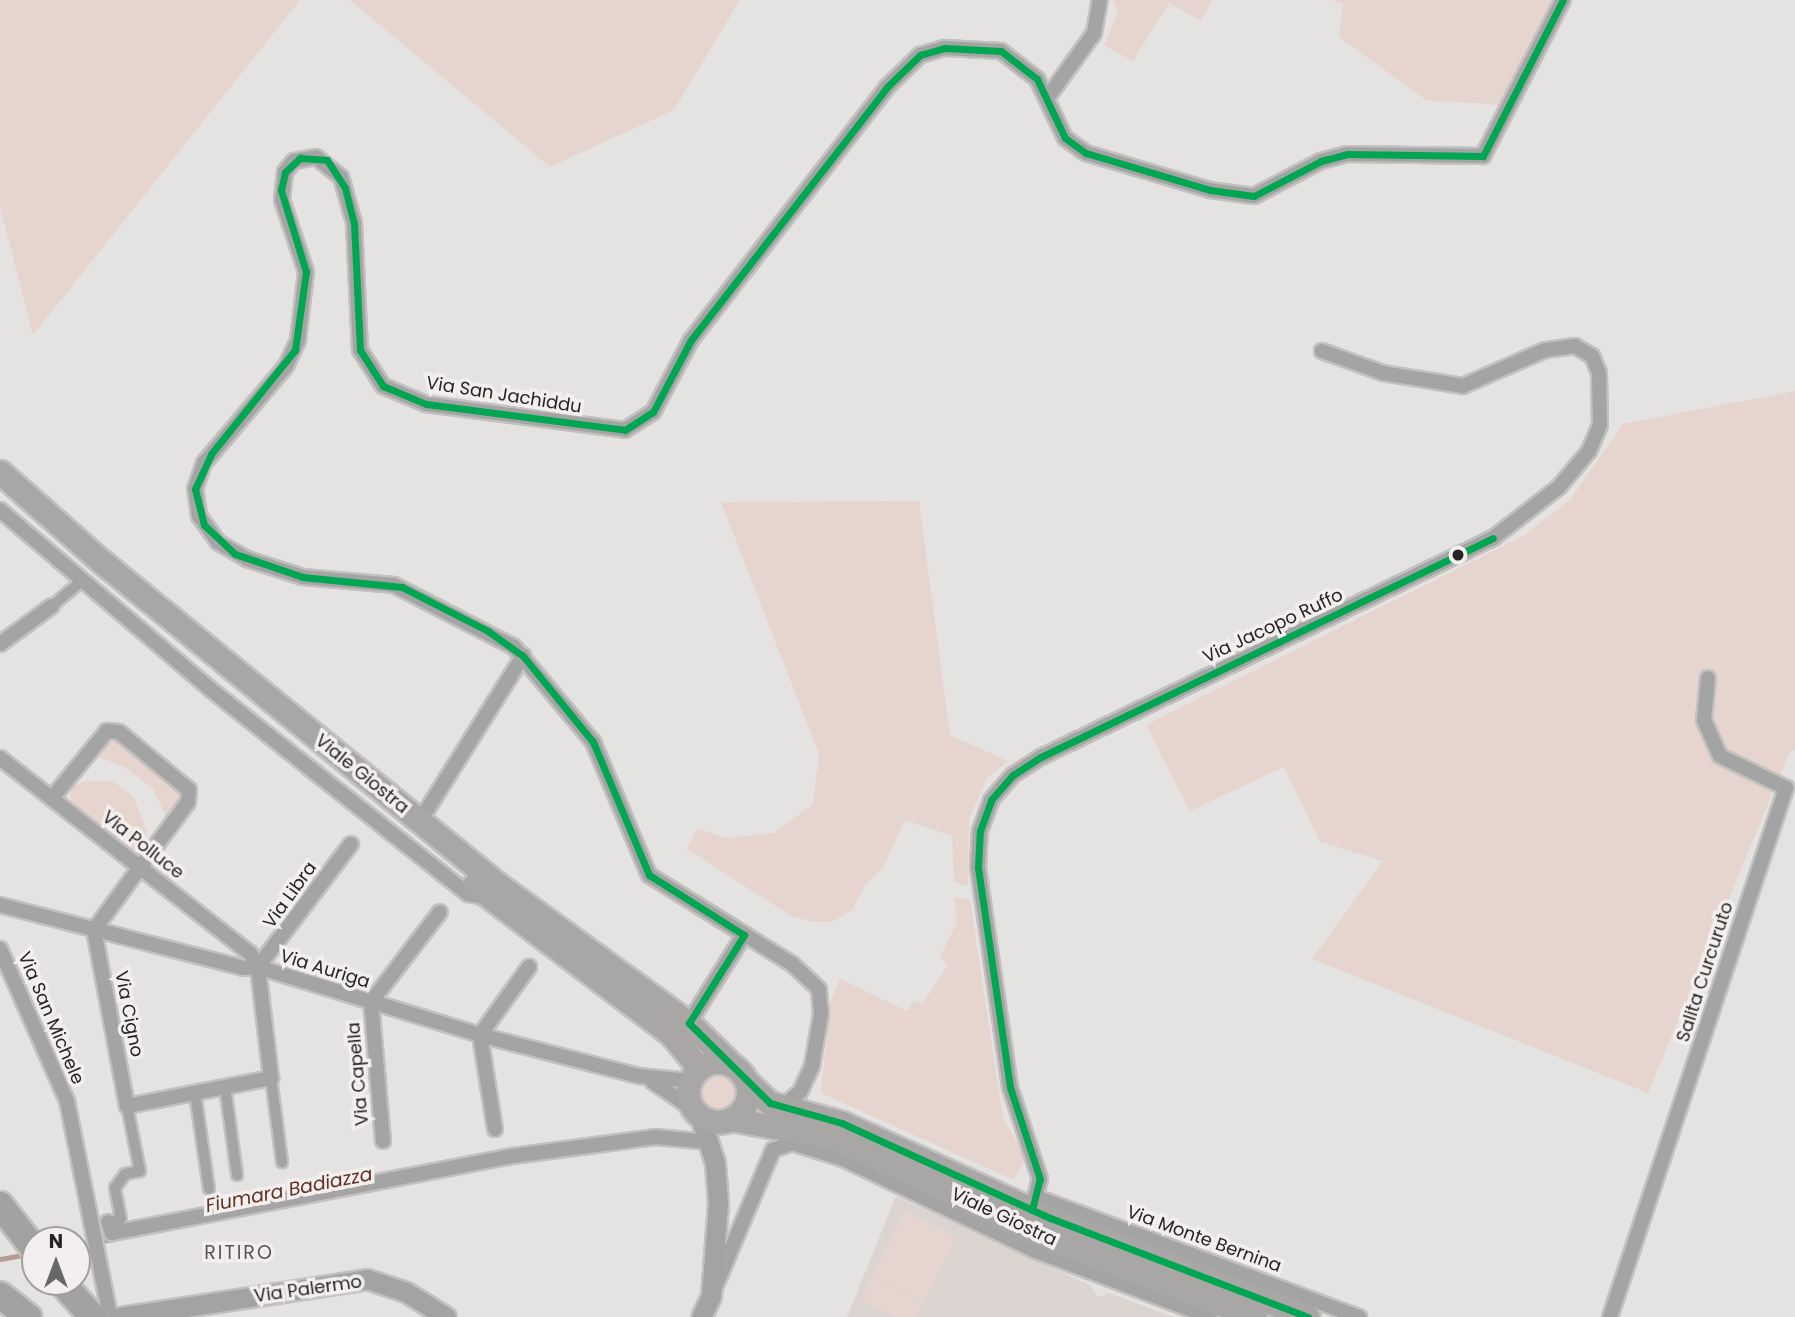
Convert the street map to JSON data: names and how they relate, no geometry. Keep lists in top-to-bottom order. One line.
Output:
{"streets":{"main road":["Viale Giostra","Via Palermo"],"street":["Via San Jachiddu","Via Jacopo Ruffo","Via Polluce","Via Libra","Via Auriga","Salita Curcuruto","Via Cigno","Via San Michele","Via Capella","Via Monte Bernina"]},"crossings":[["Via San Jachiddu","Viale Giostra"],["Via Jacopo Ruffo","Viale Giostra"],["Via Jacopo Ruffo","Via Monte Bernina"],["Viale Giostra","Via Monte Bernina"],["Via Polluce","Via Libra"],["Via Polluce","Via Auriga"],["Via Libra","Via Auriga"],["Via Auriga","Via Cigno"],["Via Auriga","Via Capella"]],"districts":["RITIRO"],"water":["Fiumara Badiazza"],"north":"top"}
